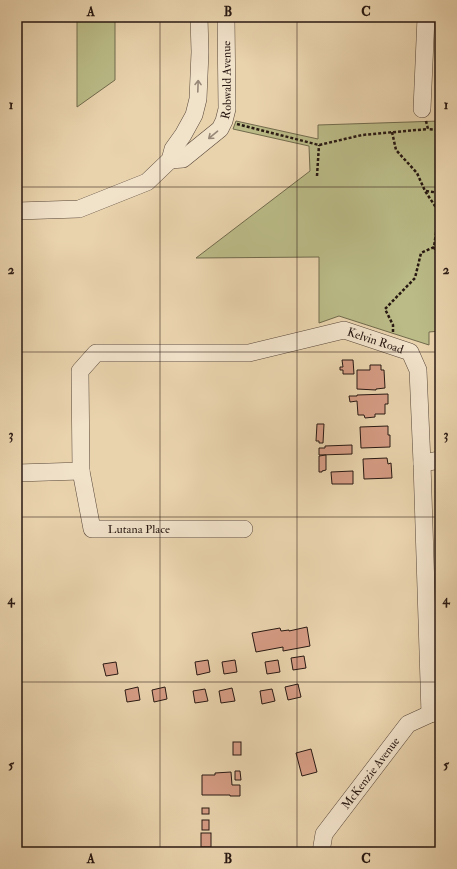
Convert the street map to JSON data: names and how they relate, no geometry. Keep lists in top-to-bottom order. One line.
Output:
{"streets":{"street":["Robwald Avenue","Kelvin Road","Lutana Place","McKenzie Avenue"]},"crossings":[["Kelvin Road","Lutana Place"],["Kelvin Road","McKenzie Avenue"]],"grid":{"columns":["A","B","C"],"rows":["1","2","3","4","5"]}}
